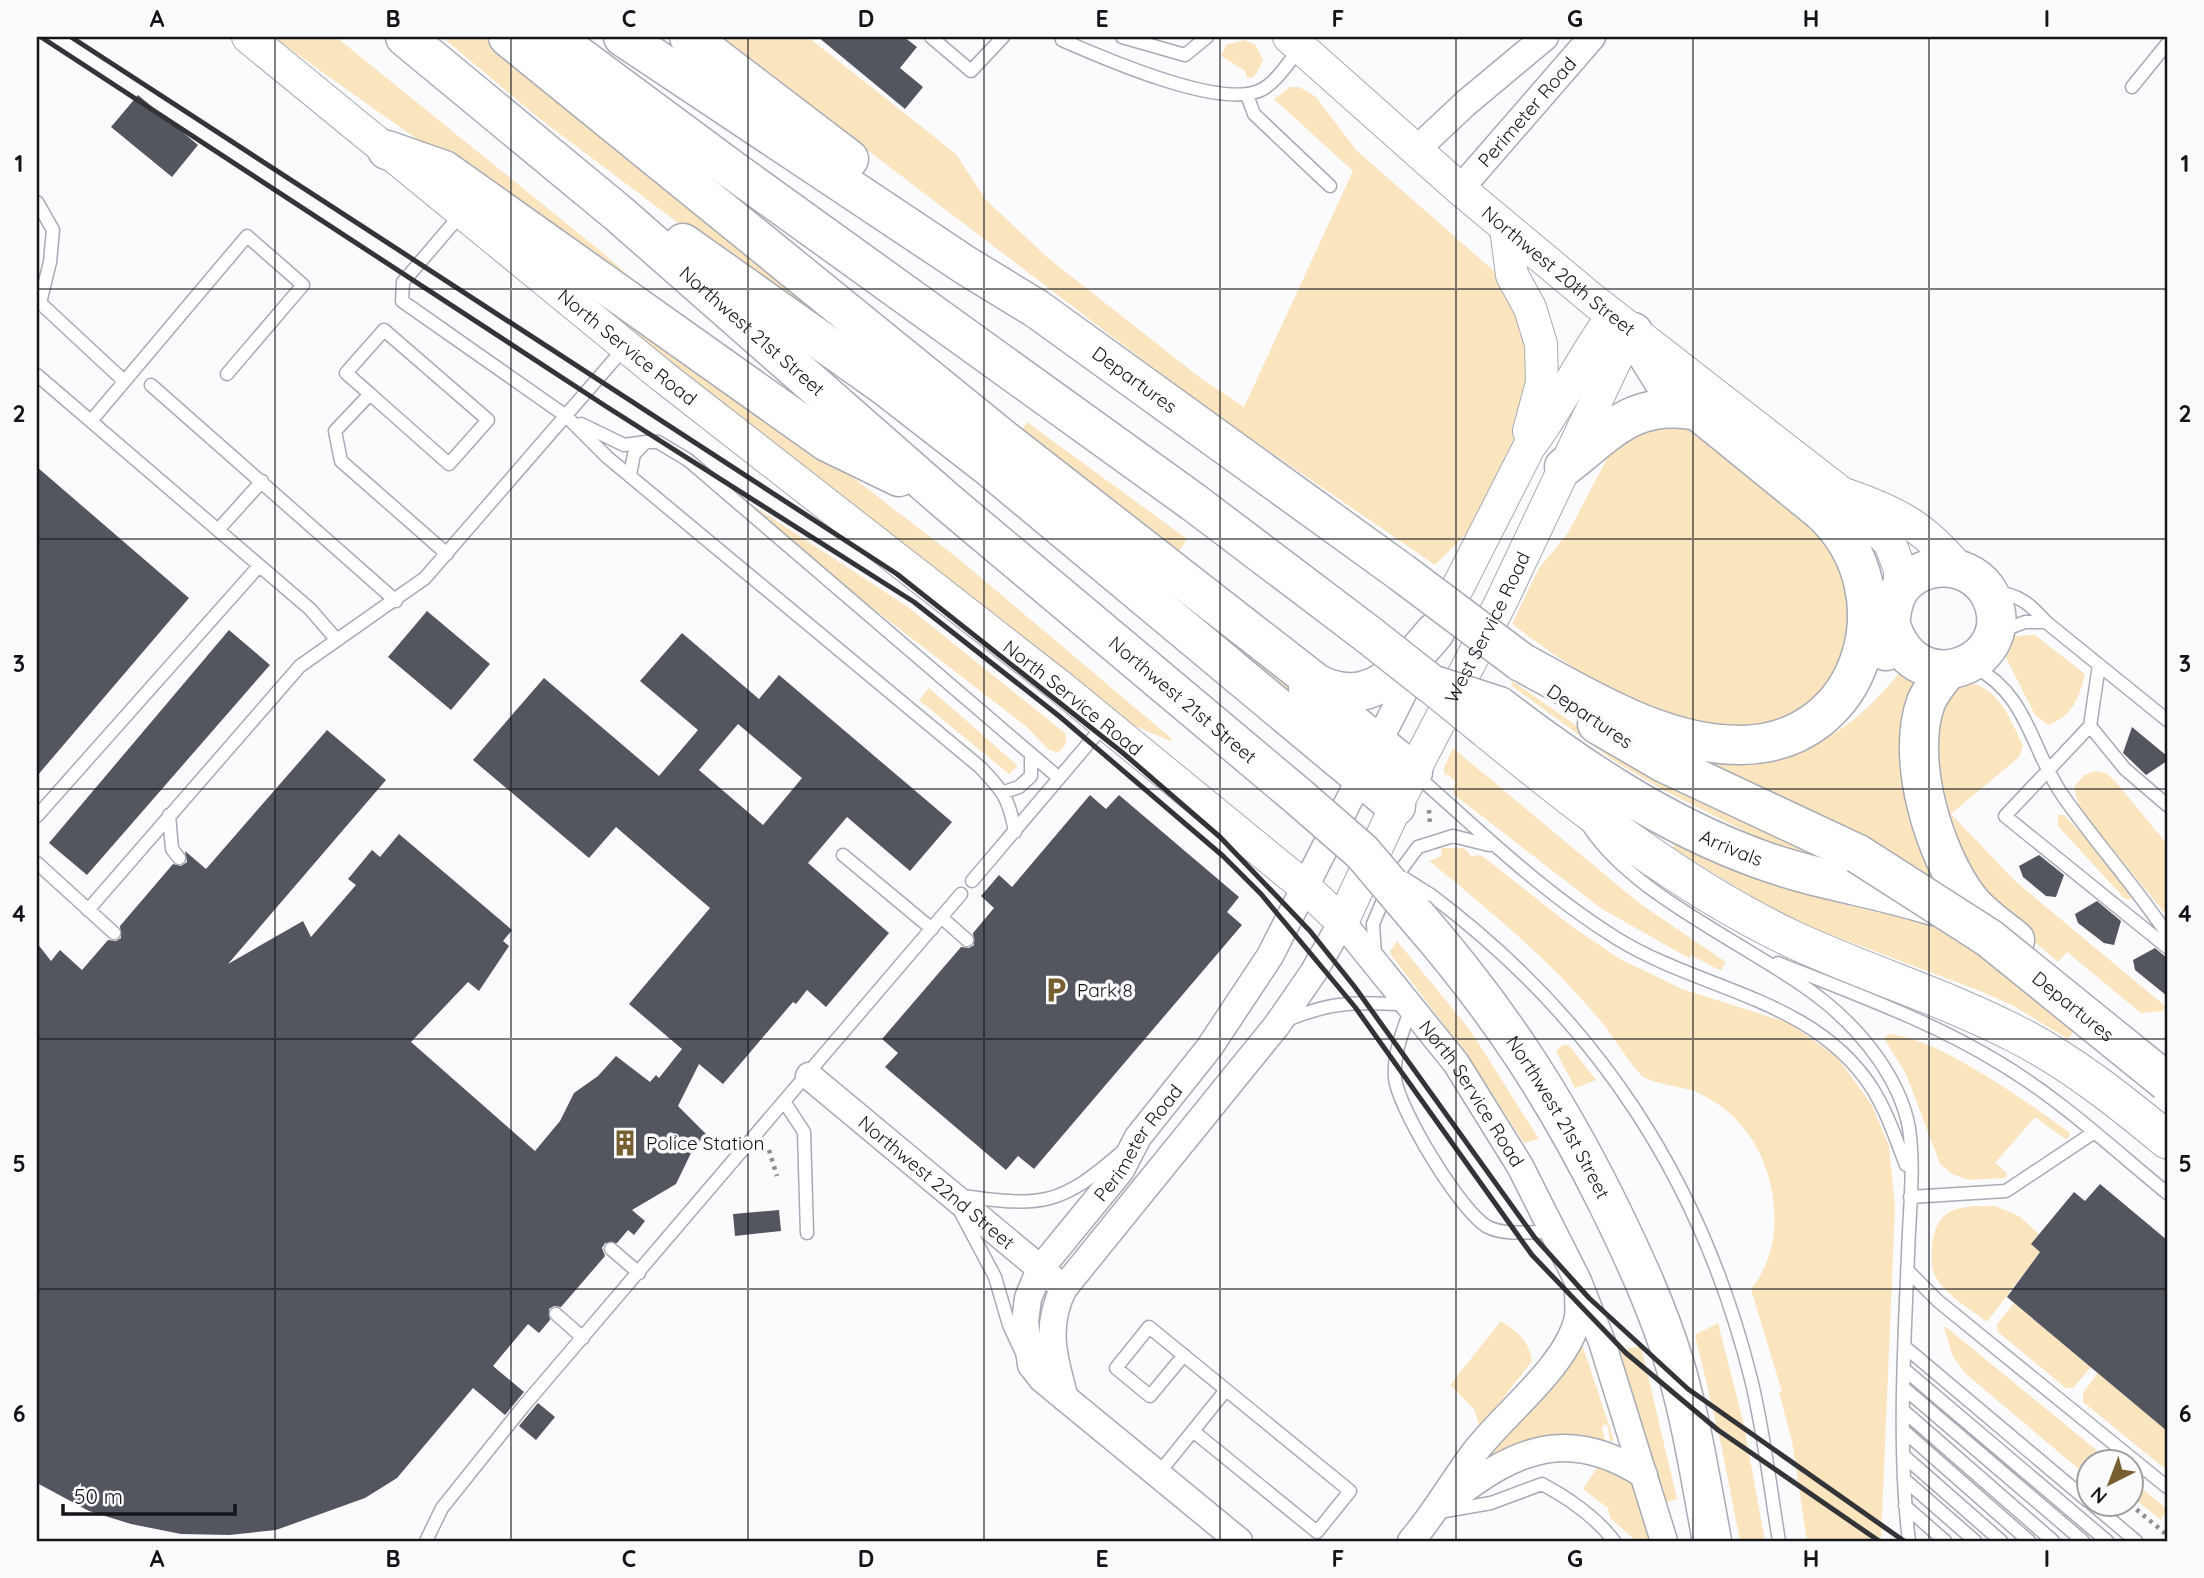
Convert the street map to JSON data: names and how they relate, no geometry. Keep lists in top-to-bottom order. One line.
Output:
{"streets":{"main road":["Northwest 21st Street","Departures","Arrivals"],"street":["Perimeter Road","Northwest 20th Street","North Service Road","West Service Road","Northwest 22nd Street"]},"crossings":[["Perimeter Road","Northwest 20th Street"],["Perimeter Road","North Service Road"],["Perimeter Road","West Service Road"],["Perimeter Road","Northwest 22nd Street"],["Northwest 20th Street","West Service Road"],["Northwest 20th Street","Arrivals"],["North Service Road","West Service Road"]],"places":{"parking":["Park 8"],"building":["Police Station"]},"scale_bar":"50 m","north":"bottom left","grid":{"columns":["A","B","C","D","E","F","G","H","I"],"rows":["1","2","3","4","5","6"]}}
